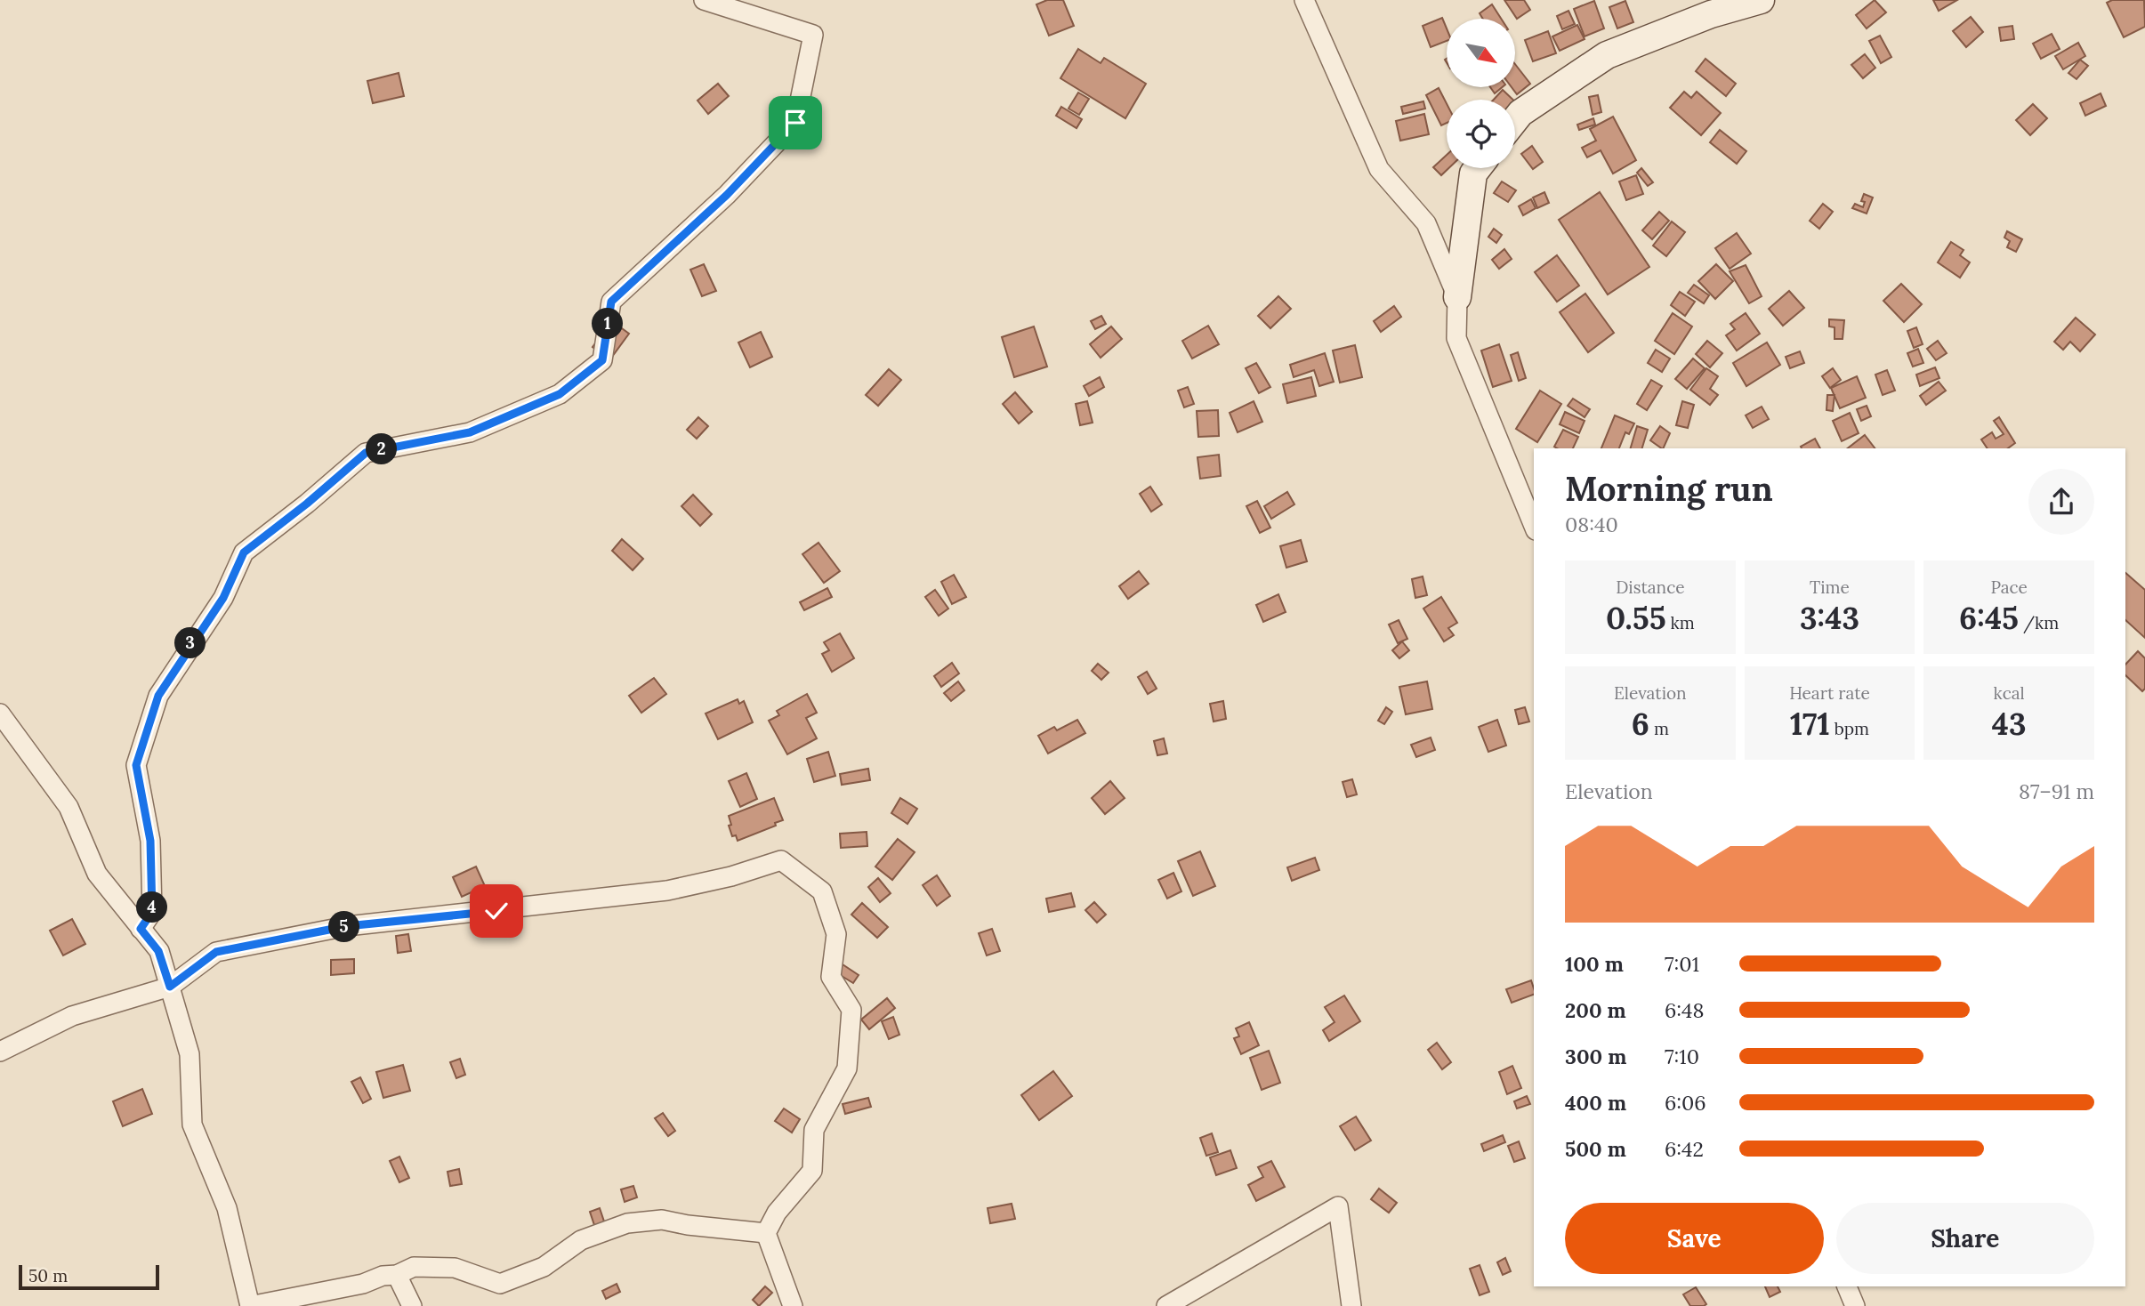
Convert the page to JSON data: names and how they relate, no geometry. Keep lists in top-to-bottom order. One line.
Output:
{"scale_bar":"50 m","north":"bottom right","page":{"pins":["1","2","3","4","5"],"heading":["Morning run","08:40"],"stats":[["Distance","0.55 km"],["Time","3:43"],["Pace","6:45 /km"],["Elevation","6 m"],["Heart rate","171 bpm"],["kcal","43"]],"chart":["Elevation","87–91 m"],"list":[{"name":"100 m","note":"7:01"},{"name":"200 m","note":"6:48"},{"name":"300 m","note":"7:10"},{"name":"400 m","note":"6:06"},{"name":"500 m","note":"6:42"}],"buttons":["Save","Share"],"scale":"50 m"}}
